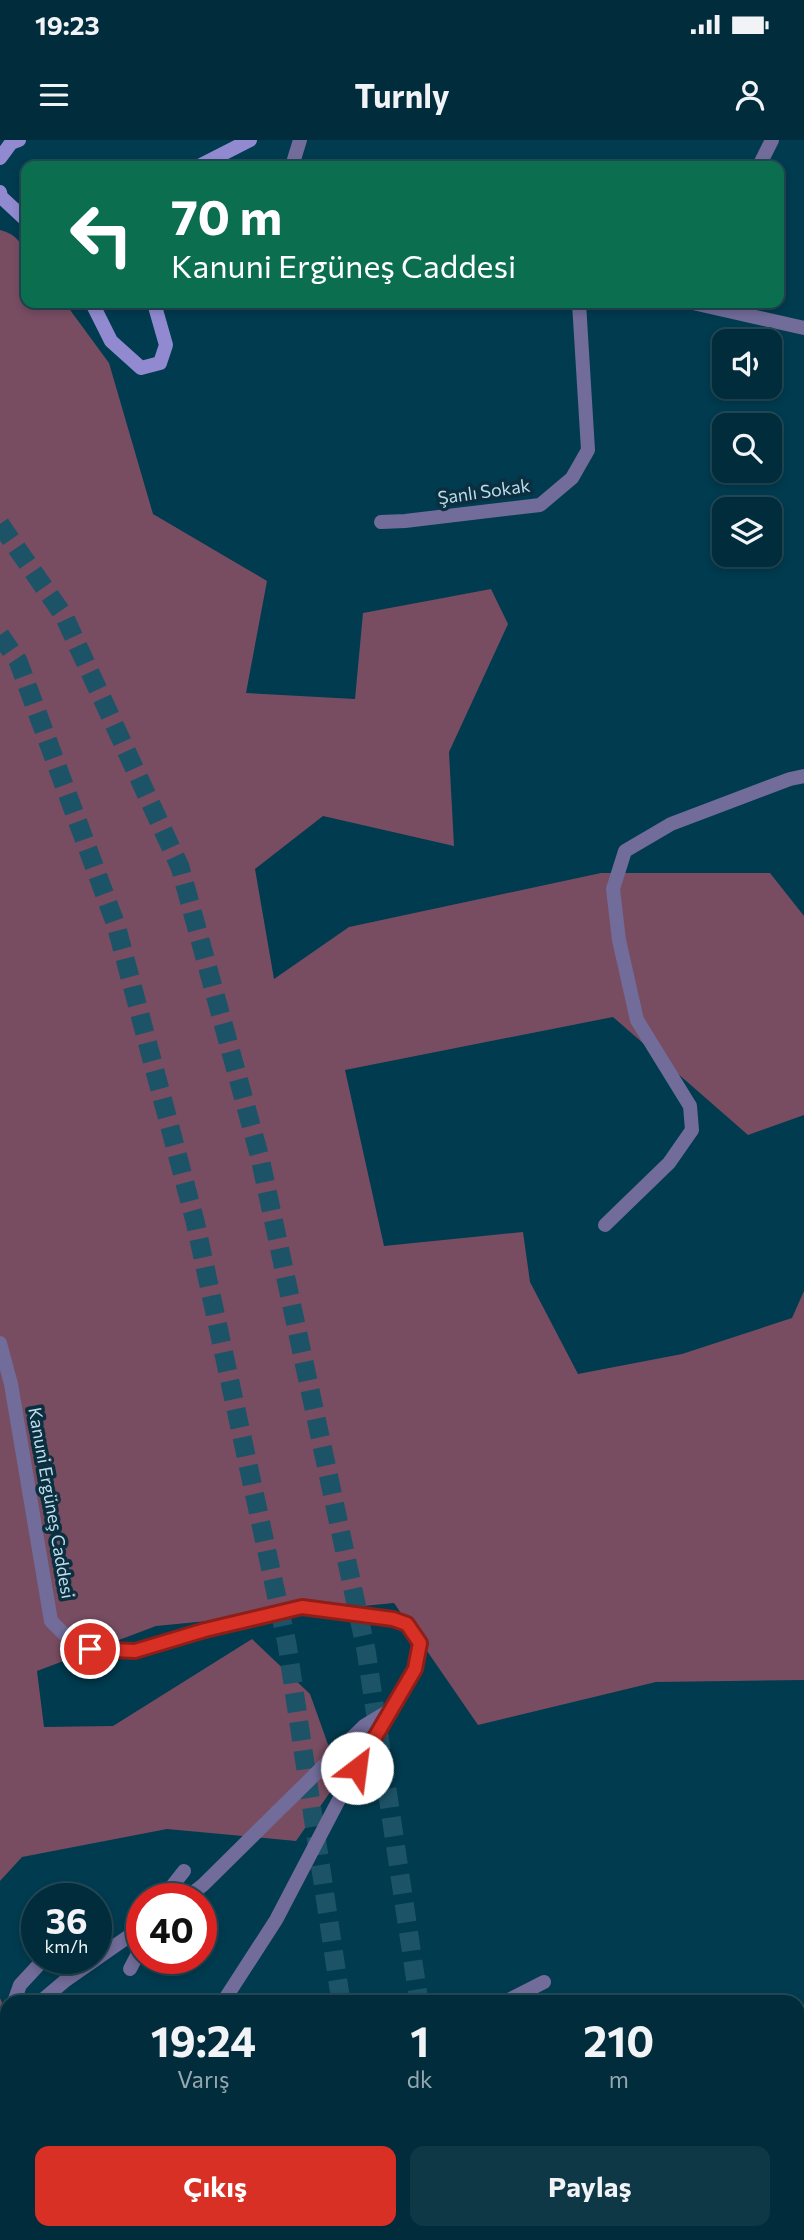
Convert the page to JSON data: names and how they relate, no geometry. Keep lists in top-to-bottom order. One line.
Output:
{"streets":{"street":["Şanlı Sokak","Kanuni Ergüneş Caddesi"]},"page":{"status":"19:23","header":"Turnly","turn":["70 m","Kanuni Ergüneş Caddesi"],"speed":"36 km/h","limit":"40","eta":["19:24","Varış","1","dk","210","m"],"buttons":["Çıkış","Paylaş"]}}
